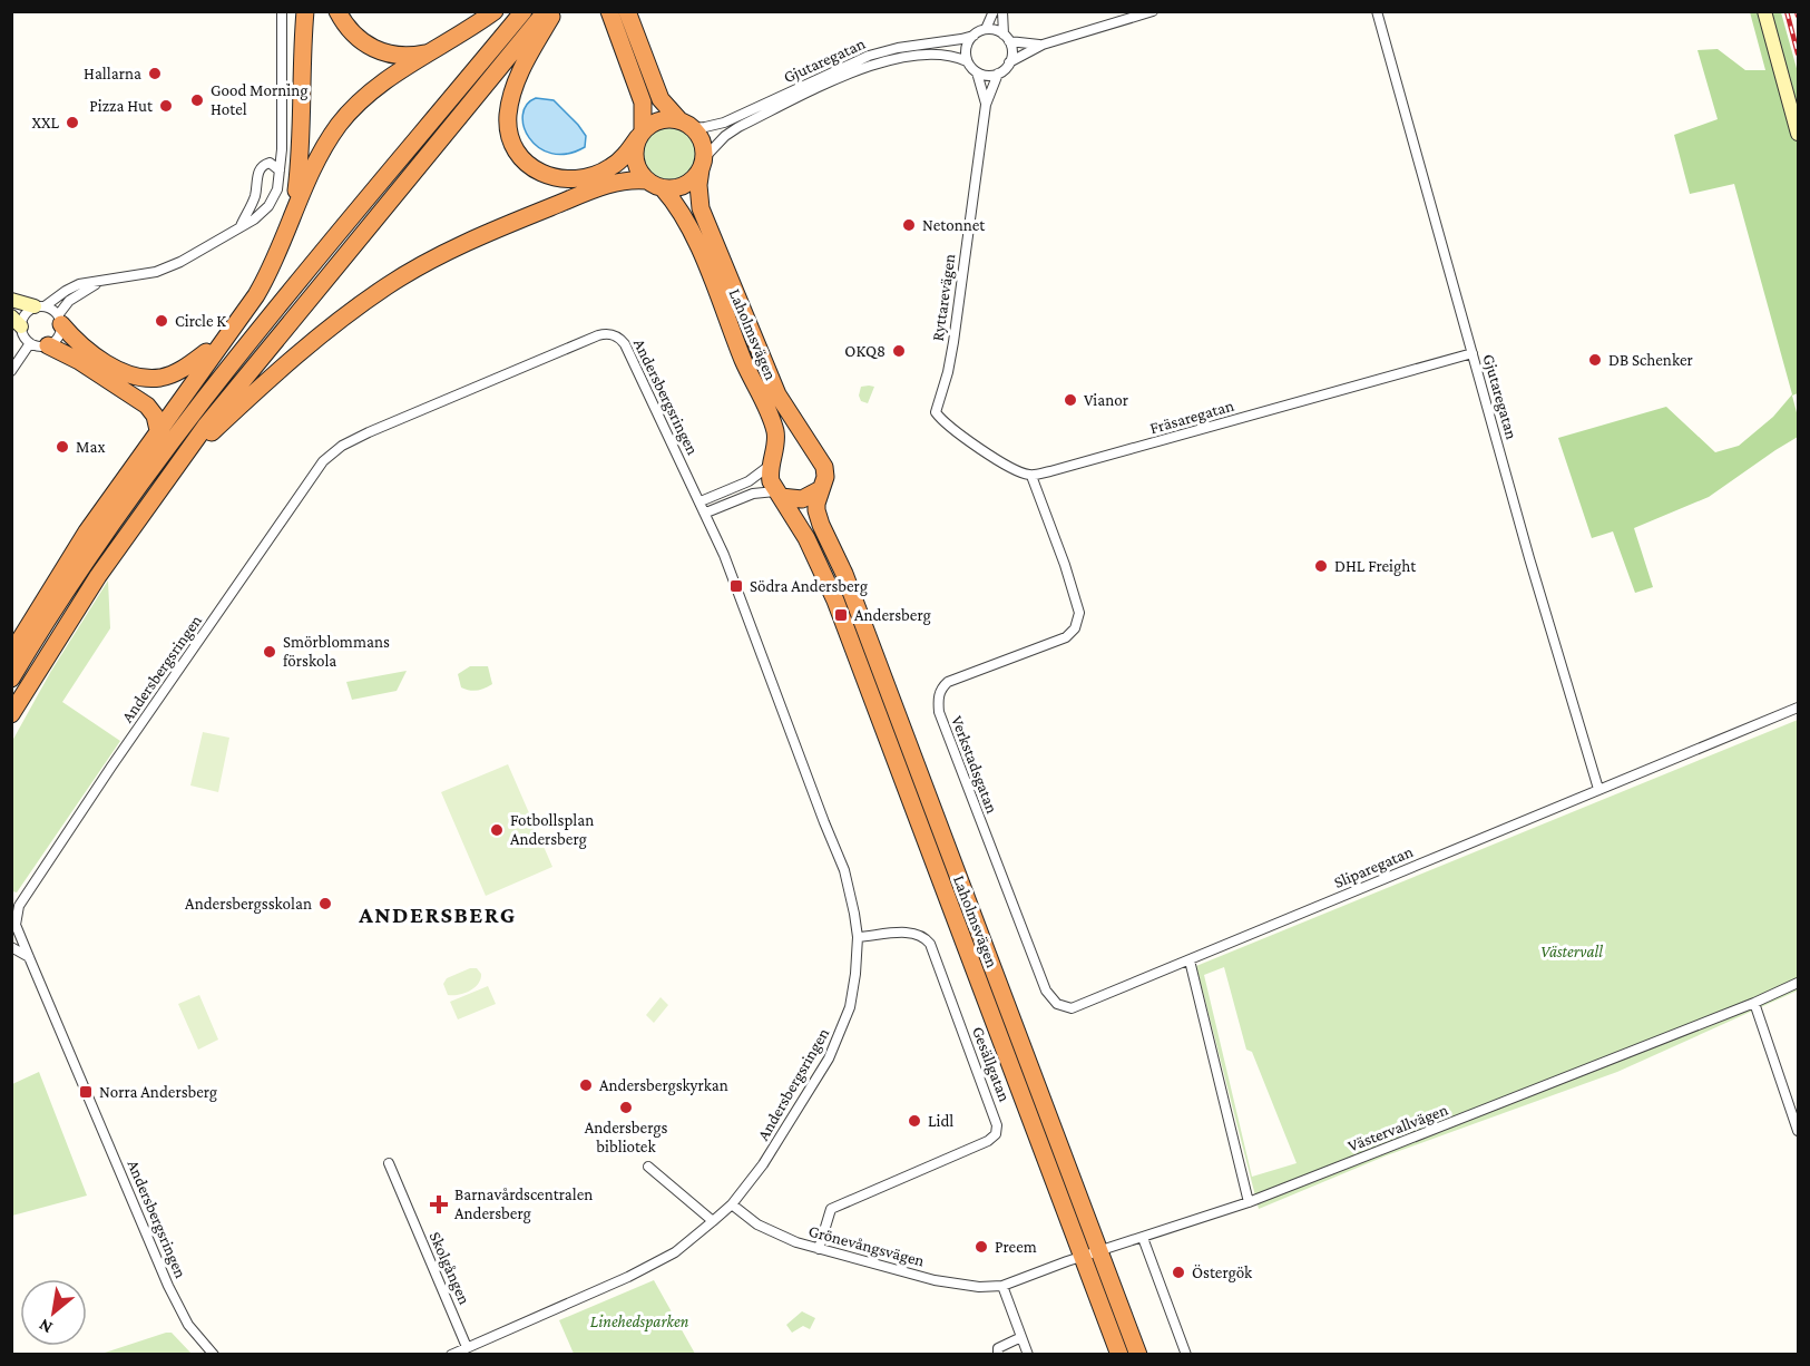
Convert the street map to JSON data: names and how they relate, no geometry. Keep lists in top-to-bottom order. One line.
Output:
{"streets":{"highway":["Laholmsvägen"],"street":["Gjutaregatan","Ryttarevägen","Andersbergsringen","Fräsaregatan","Verkstadsgatan","Sliparegatan","Gesällgatan","Västervallvägen","Grönevångsvägen","Skolgången"]},"crossings":[["Gjutaregatan","Ryttarevägen"],["Gjutaregatan","Laholmsvägen"],["Gjutaregatan","Fräsaregatan"],["Gjutaregatan","Sliparegatan"],["Ryttarevägen","Fräsaregatan"],["Ryttarevägen","Verkstadsgatan"],["Laholmsvägen","Västervallvägen"],["Andersbergsringen","Gesällgatan"],["Andersbergsringen","Grönevångsvägen"],["Andersbergsringen","Skolgången"],["Fräsaregatan","Verkstadsgatan"],["Verkstadsgatan","Sliparegatan"],["Gesällgatan","Grönevångsvägen"],["Västervallvägen","Grönevångsvägen"]],"districts":["ANDERSBERG"],"parks":["Västervall","Linehedsparken"],"places":{"other":["Hallarna","Good Morning Hotel","Pizza Hut","XXL","Netonnet","Circle K","OKQ8","DB Schenker","Vianor","Max","DHL Freight","Smörblommans förskola","Fotbollsplan Andersberg","Andersbergsskolan","Andersbergskyrkan","Andersbergs bibliotek","Lidl","Preem","Östergök"],"transit":["Södra Andersberg","Andersberg","Norra Andersberg"],"health":["Barnavårdscentralen Andersberg"]},"north":"bottom left"}
